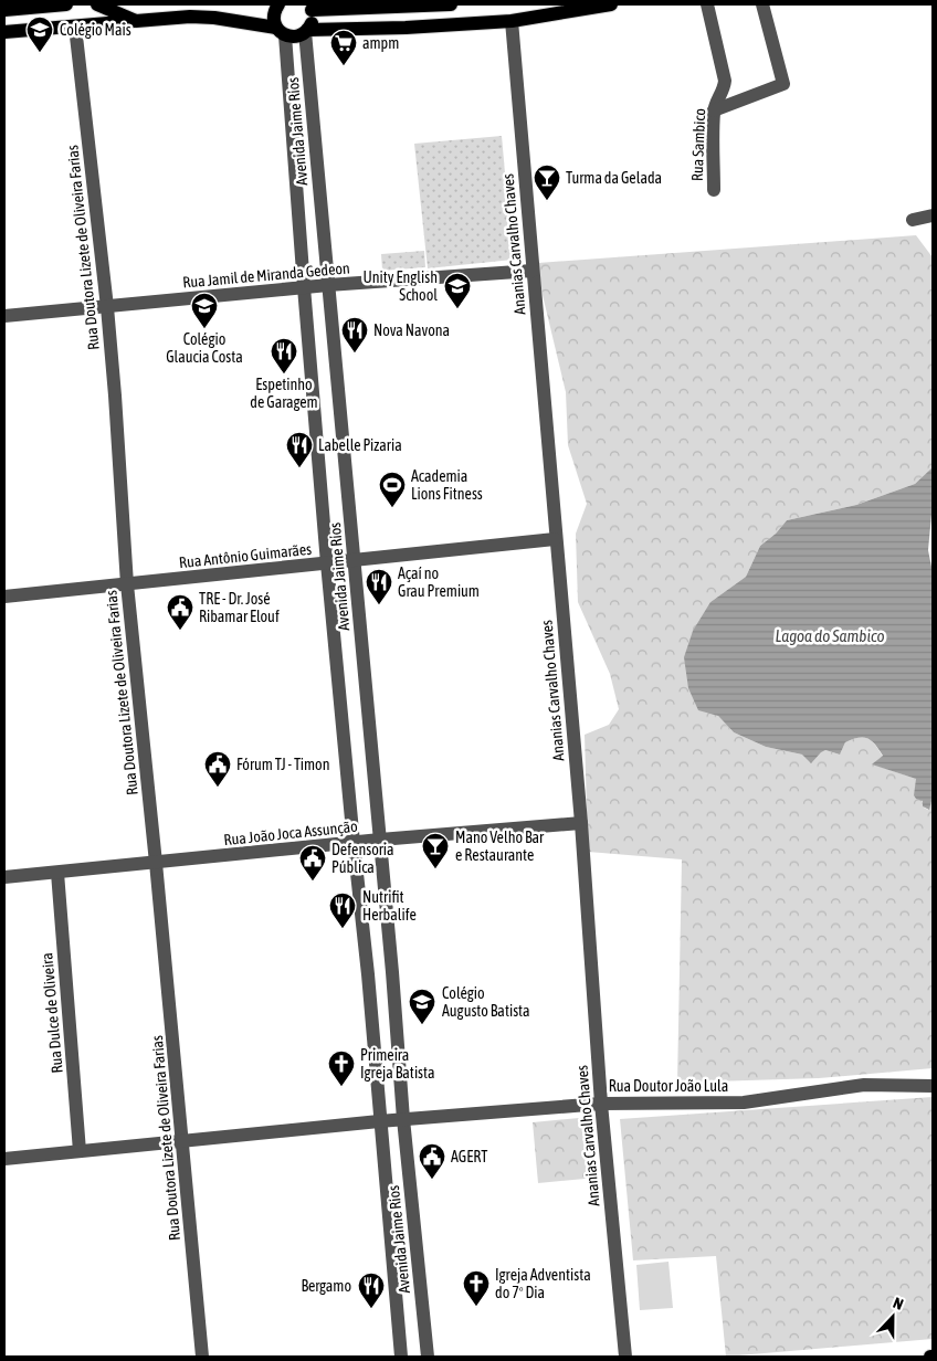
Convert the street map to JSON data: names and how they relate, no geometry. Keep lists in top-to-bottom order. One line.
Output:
{"streets":{"street":["Avenida Jaime Rios","Rua Sambico","Ananias Carvalho Chaves","Rua Doutora Lizete de Oliveira Farias","Rua Jamil de Miranda Gedeon","Rua Antônio Guimarães","Rua João Joca Assunção","Rua Dulce de Oliveira","Rua Doutor João Lula"]},"crossings":[["Avenida Jaime Rios","Rua Jamil de Miranda Gedeon"],["Avenida Jaime Rios","Rua Antônio Guimarães"],["Avenida Jaime Rios","Rua João Joca Assunção"],["Avenida Jaime Rios","Rua Doutor João Lula"],["Ananias Carvalho Chaves","Rua Jamil de Miranda Gedeon"],["Ananias Carvalho Chaves","Rua Antônio Guimarães"],["Ananias Carvalho Chaves","Rua João Joca Assunção"],["Ananias Carvalho Chaves","Rua Doutor João Lula"],["Rua Doutora Lizete de Oliveira Farias","Rua Jamil de Miranda Gedeon"],["Rua Doutora Lizete de Oliveira Farias","Rua Antônio Guimarães"],["Rua Doutora Lizete de Oliveira Farias","Rua João Joca Assunção"],["Rua João Joca Assunção","Rua Dulce de Oliveira"]],"water":["Lagoa do Sambico"],"places":{"school or university":["Colégio Mais","Unity English School","Colégio Glaucia Costa","Colégio Augusto Batista"],"supermarket":["ampm"],"bar":["Turma da Gelada","Mano Velho Bar e Restaurante"],"restaurant":["Nova Navona","Espetinho de Garagem","Labelle Pizaria","Açaí no Grau Premium","Nutrifit Herbalife","Bergamo"],"sports":["Academia Lions Fitness"],"public building":["TRE - Dr. José Ribamar Elouf","Fórum TJ - Timon","Defensoria Pública","AGERT"],"church":["Primeira Igreja Batista","Igreja Adventista do 7º Dia"]},"north":"top"}
